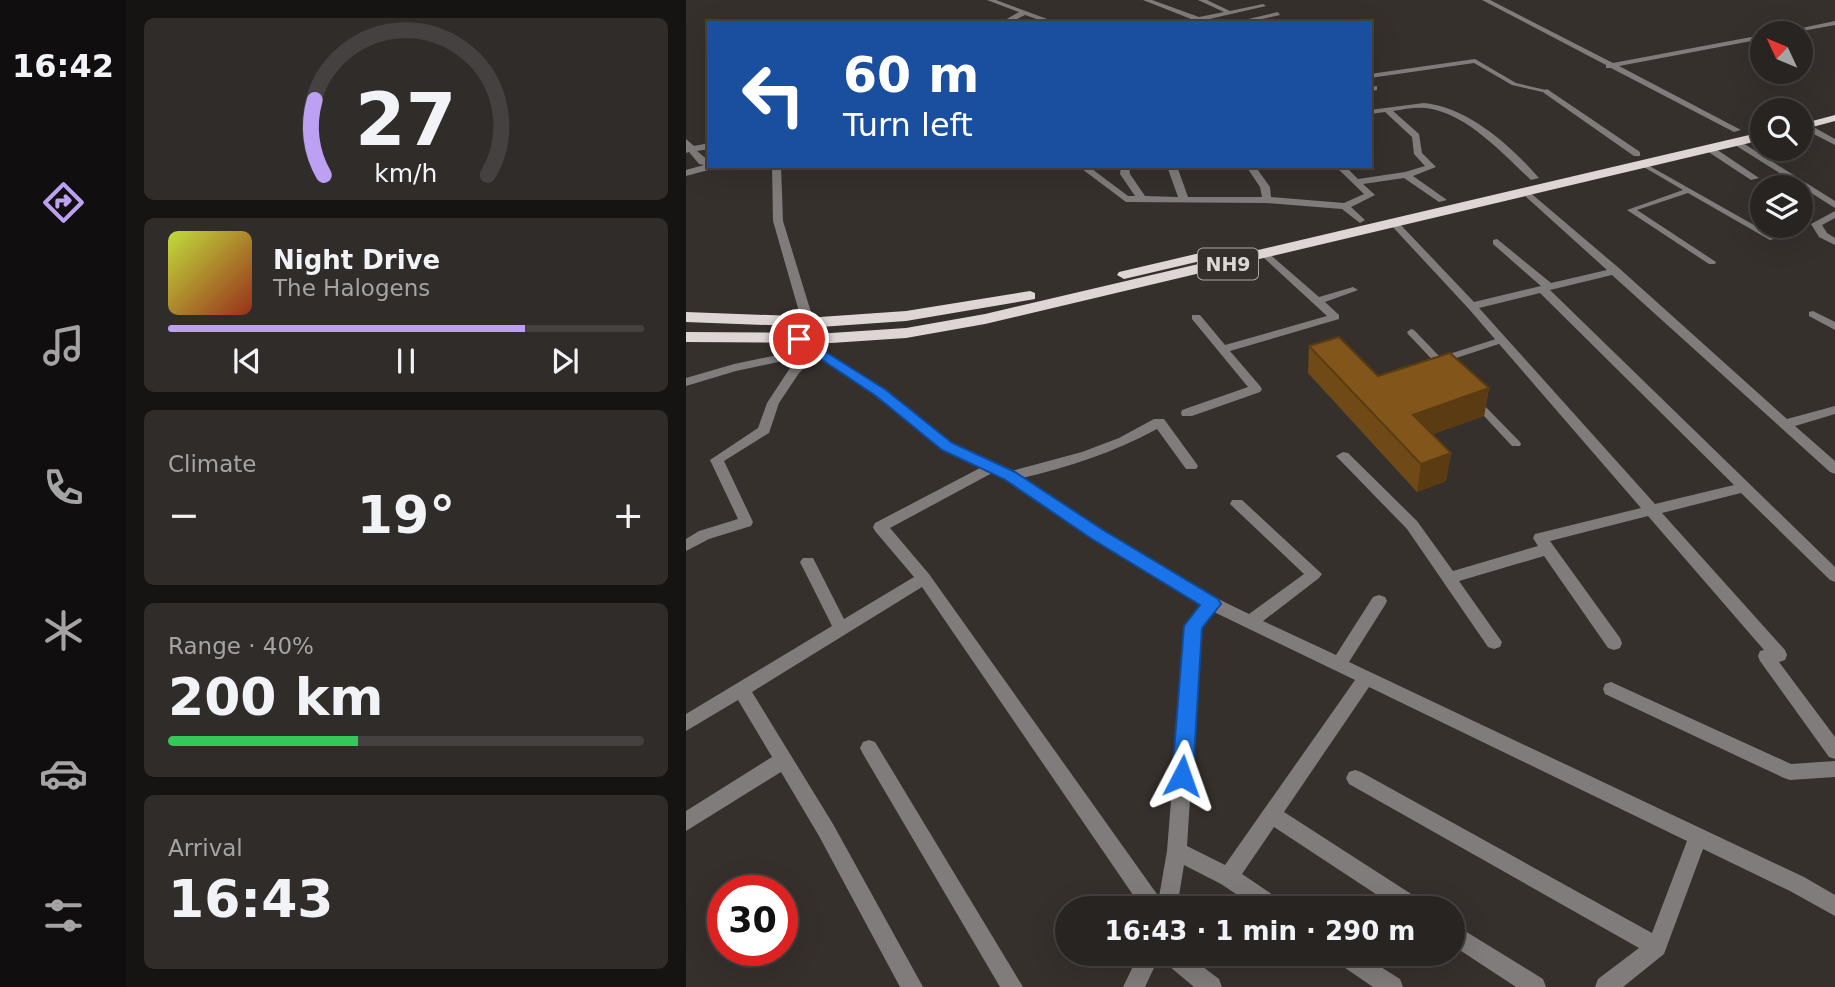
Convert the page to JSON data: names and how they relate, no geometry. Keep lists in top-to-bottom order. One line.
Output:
{"streets":{"highway":["NH9"]},"north":"top left","page":{"tabs":"16:42","turn":["60 m","Turn left"],"song":["Night Drive","The Halogens"],"tile":["Climate",["Range · 40%","200 km"],["Arrival","16:43"]],"heat":["−","19°","+"],"limit":"30","trip":"16:43 · 1 min · 290 m","gauge":["27","km/h"]}}
